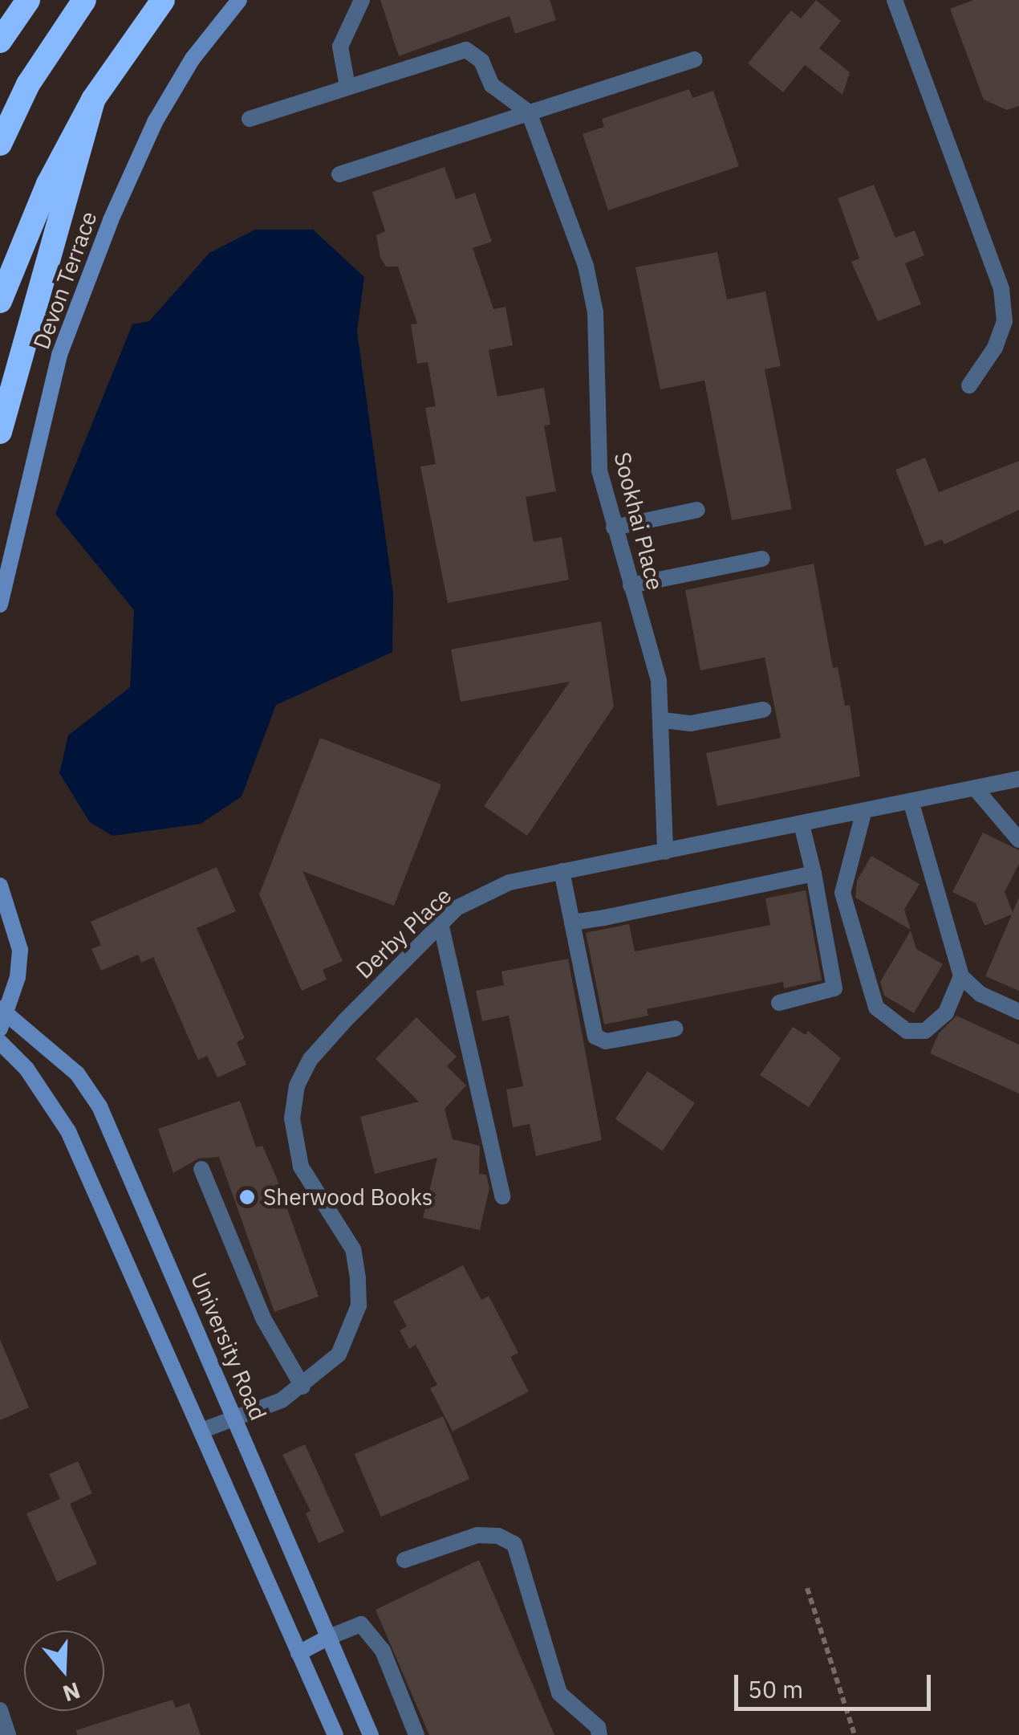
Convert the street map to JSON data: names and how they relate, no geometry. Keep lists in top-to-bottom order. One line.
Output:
{"streets":{"street":["Devon Terrace","Sookhai Place","Derby Place","University Road"]},"crossings":[["Sookhai Place","Derby Place"],["Derby Place","University Road"]],"places":["Sherwood Books"],"scale_bar":"50 m","north":"bottom"}
